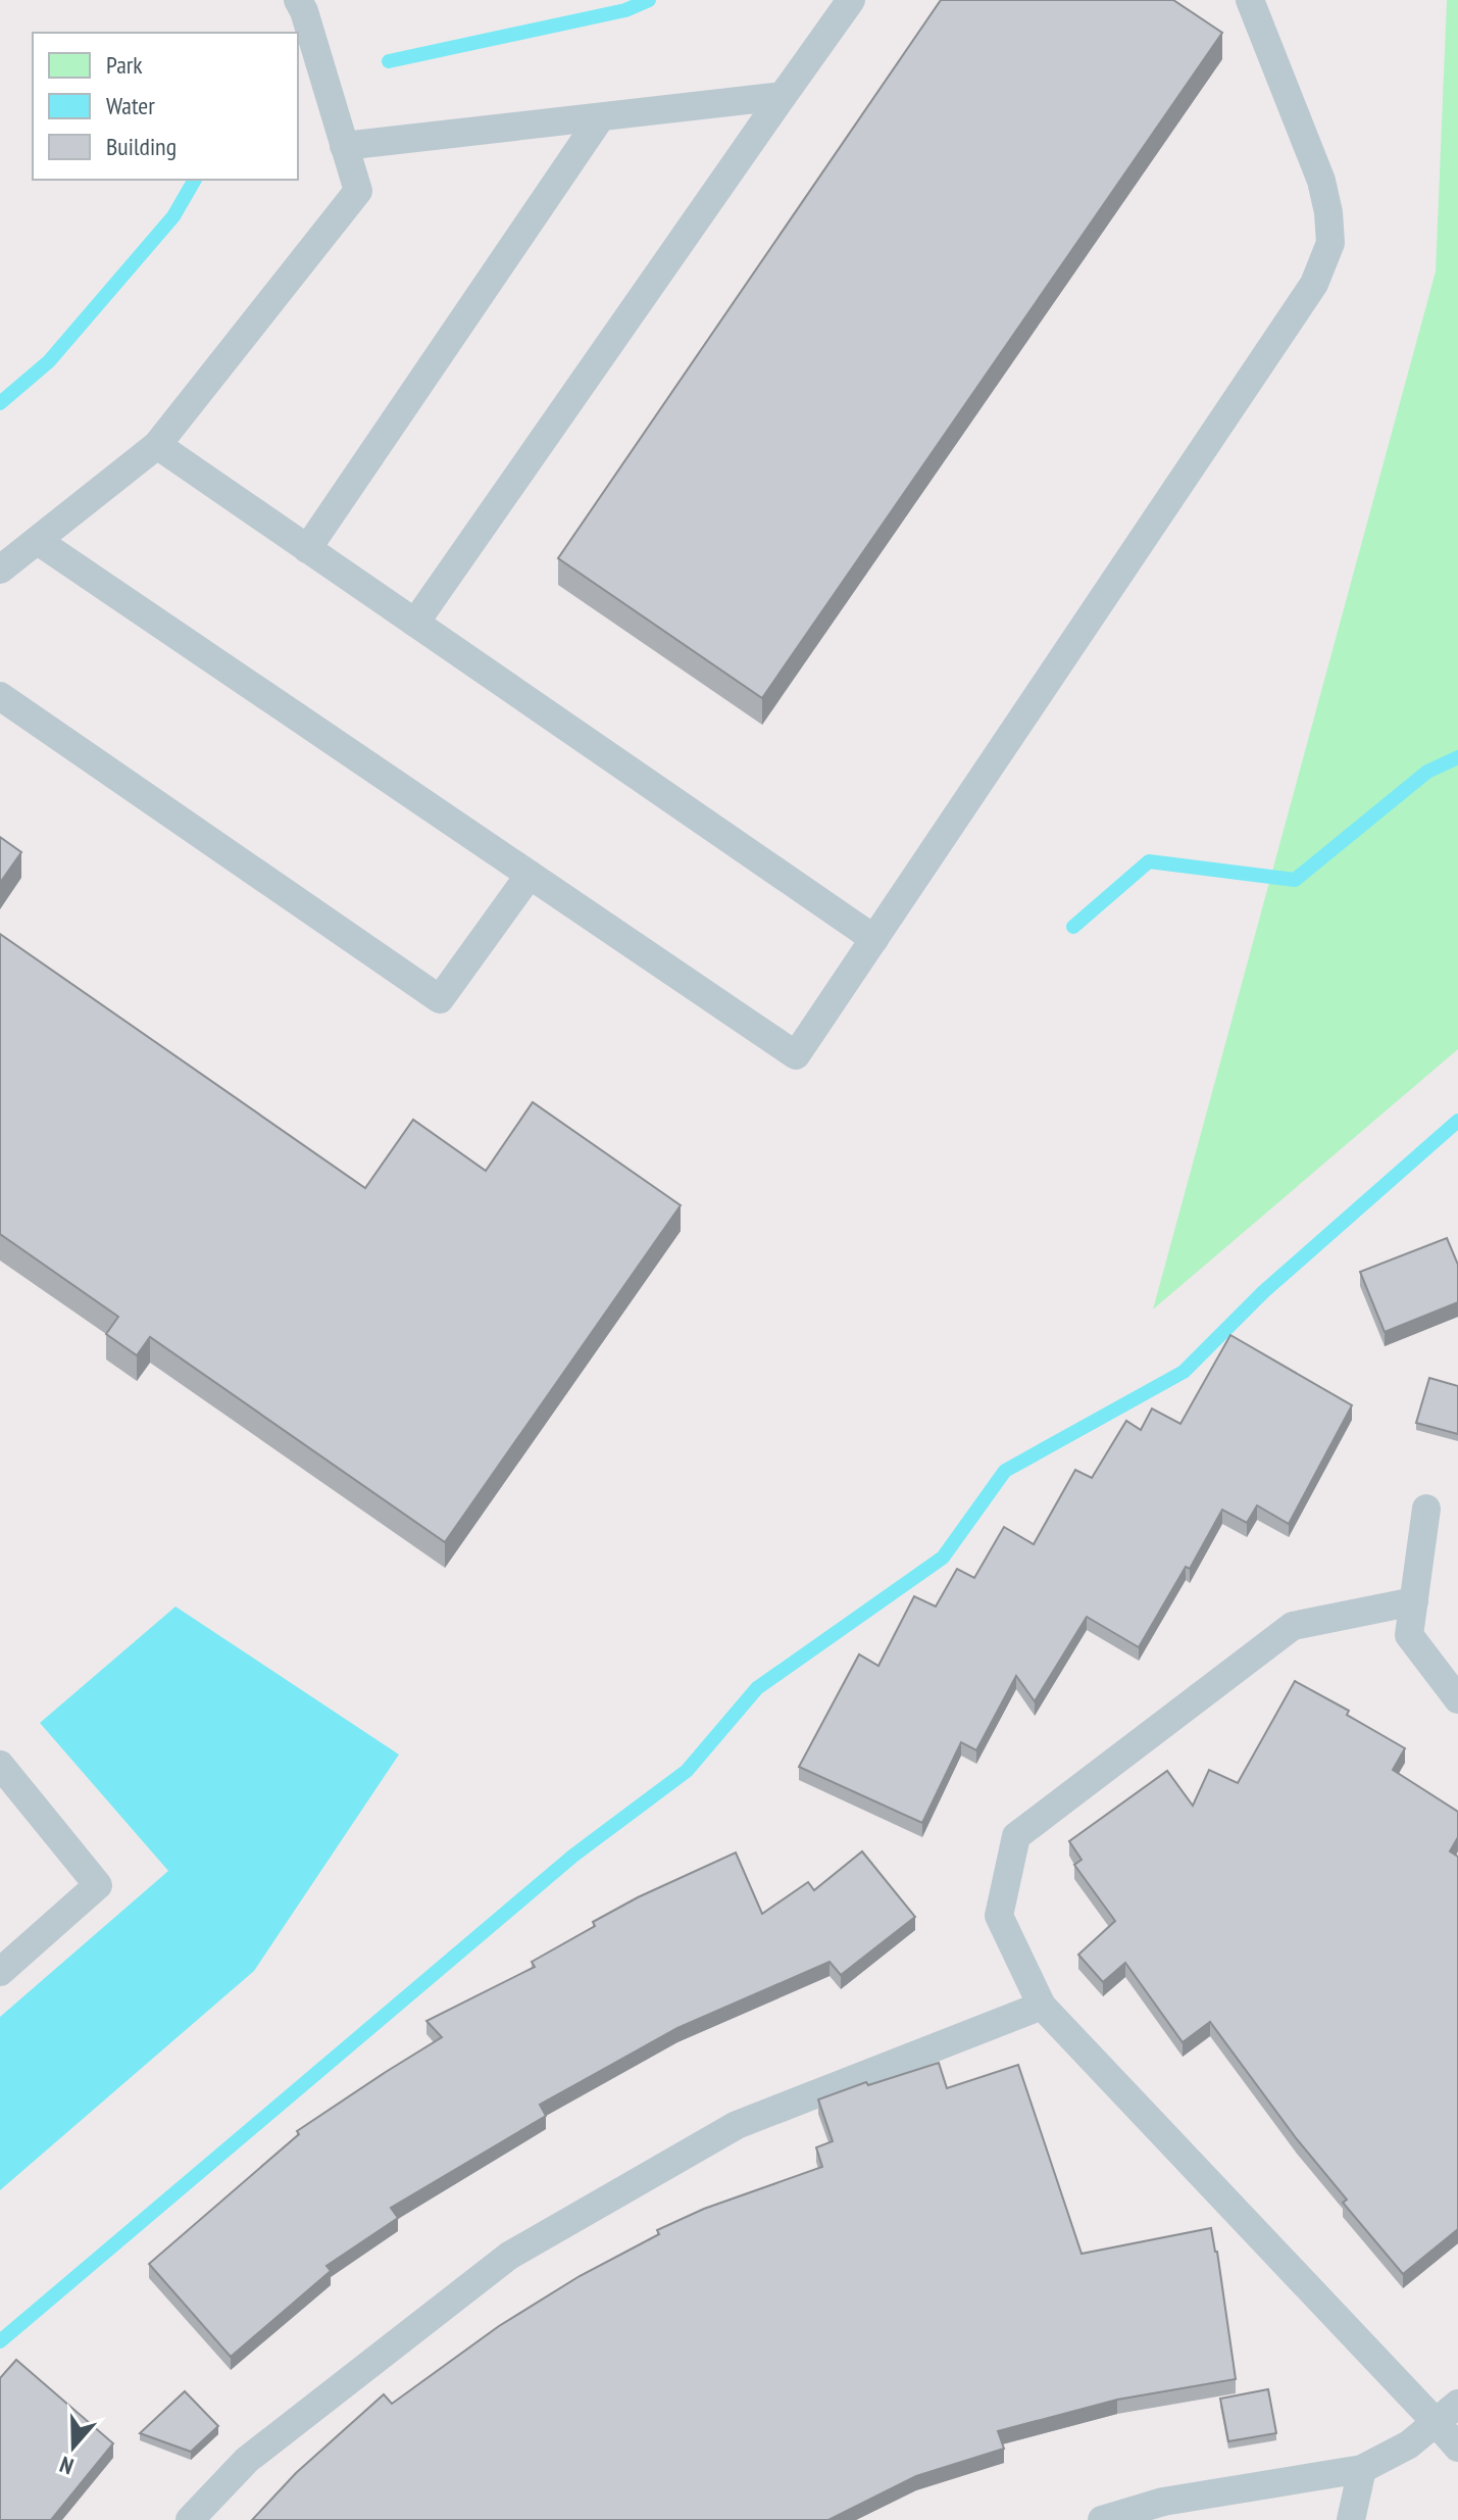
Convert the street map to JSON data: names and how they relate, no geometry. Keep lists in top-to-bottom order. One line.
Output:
{"legend":["Park","Water","Building"],"north":"bottom"}
